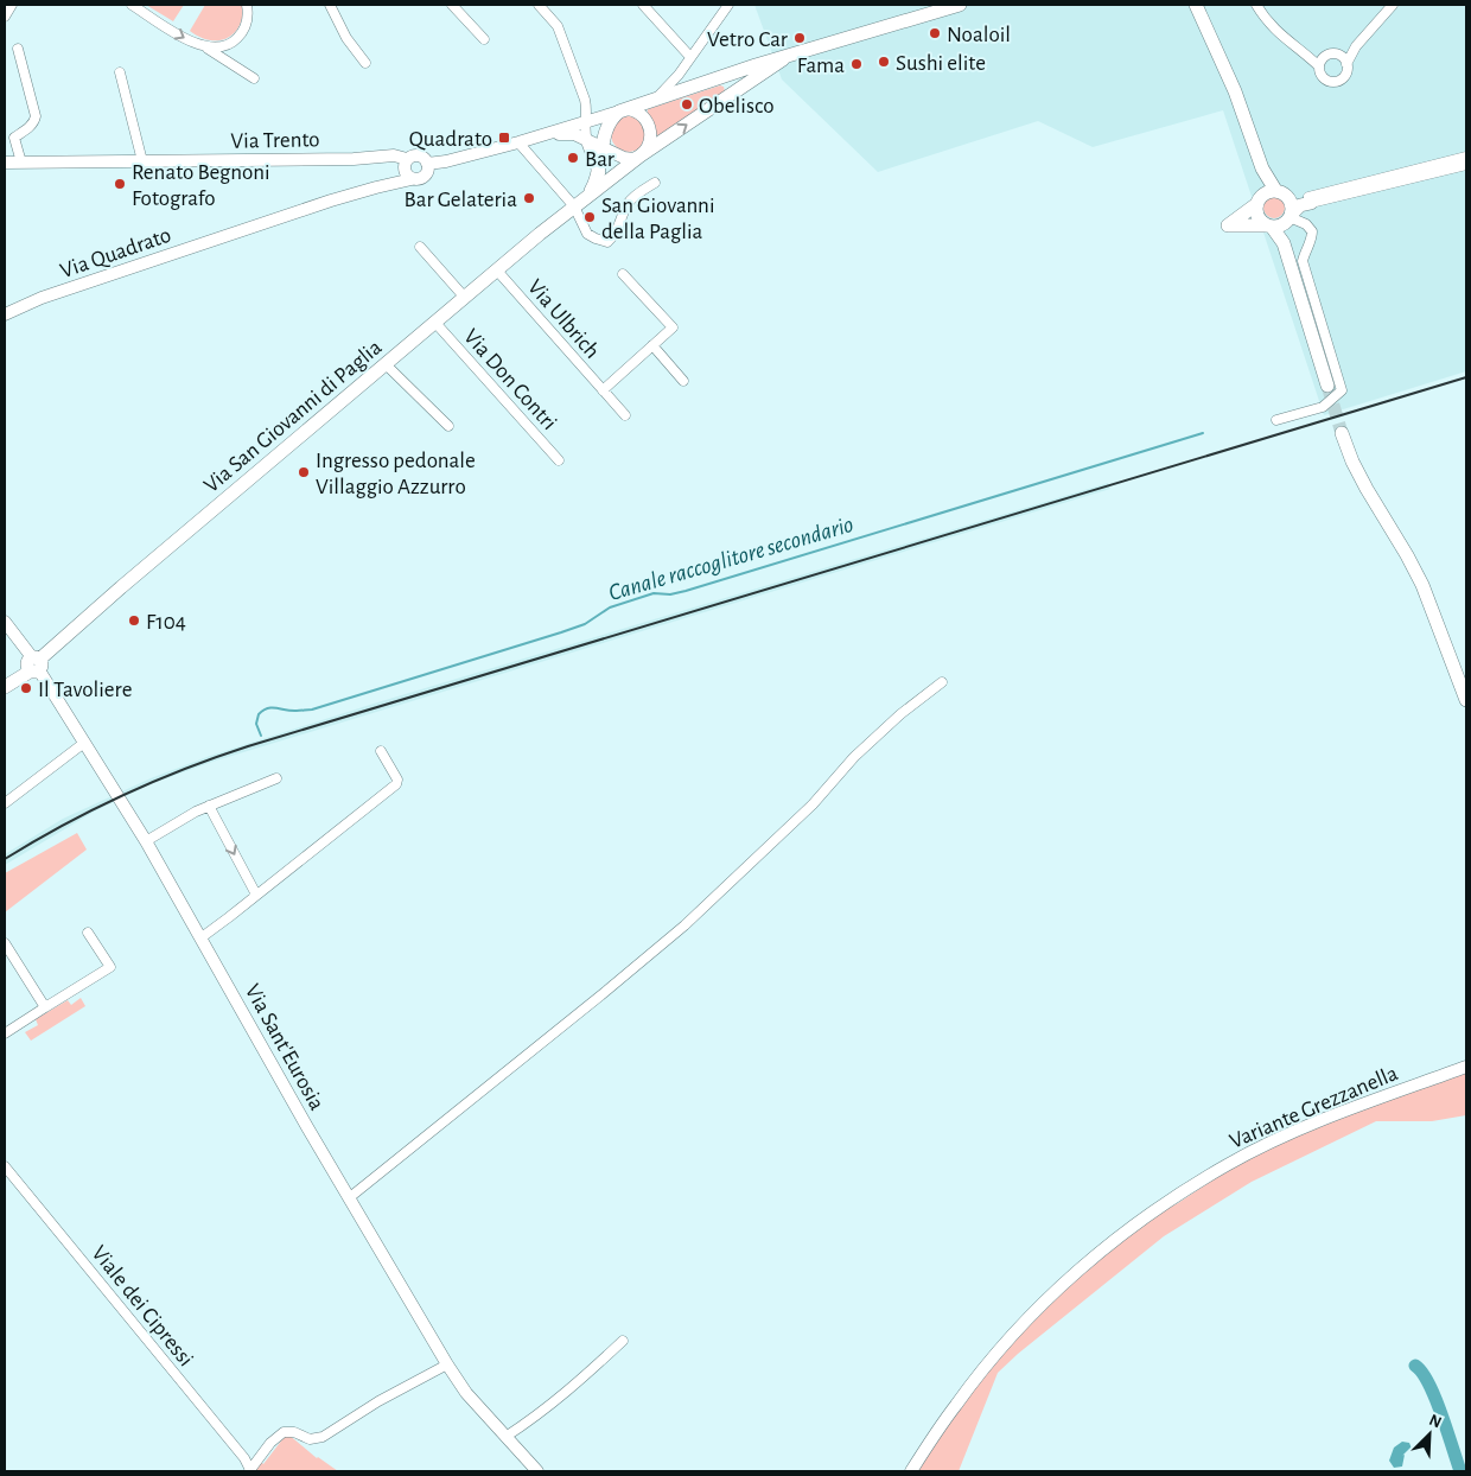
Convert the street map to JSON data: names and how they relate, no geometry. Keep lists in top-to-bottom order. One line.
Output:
{"streets":{"main road":["Via San Giovanni di Paglia"],"street":["Via Trento","Via Quadrato","Via Ulbrich","Via Don Contri","Via Sant'Eurosia","Variante Grezzanella","Viale dei Cipressi"]},"crossings":[["Via Trento","Via Quadrato"],["Via Ulbrich","Via San Giovanni di Paglia"],["Via Don Contri","Via San Giovanni di Paglia"],["Via San Giovanni di Paglia","Via Sant'Eurosia"]],"water":["Canale raccoglitore secondario"],"places":{"other":["Noaloil","Vetro Car","Sushi elite","Fama","Obelisco","Bar","Renato Begnoni Fotografo","Bar Gelateria","San Giovanni della Paglia","Ingresso pedonale Villaggio Azzurro","F104","Il Tavoliere"],"transit":["Quadrato"]},"north":"top right"}
